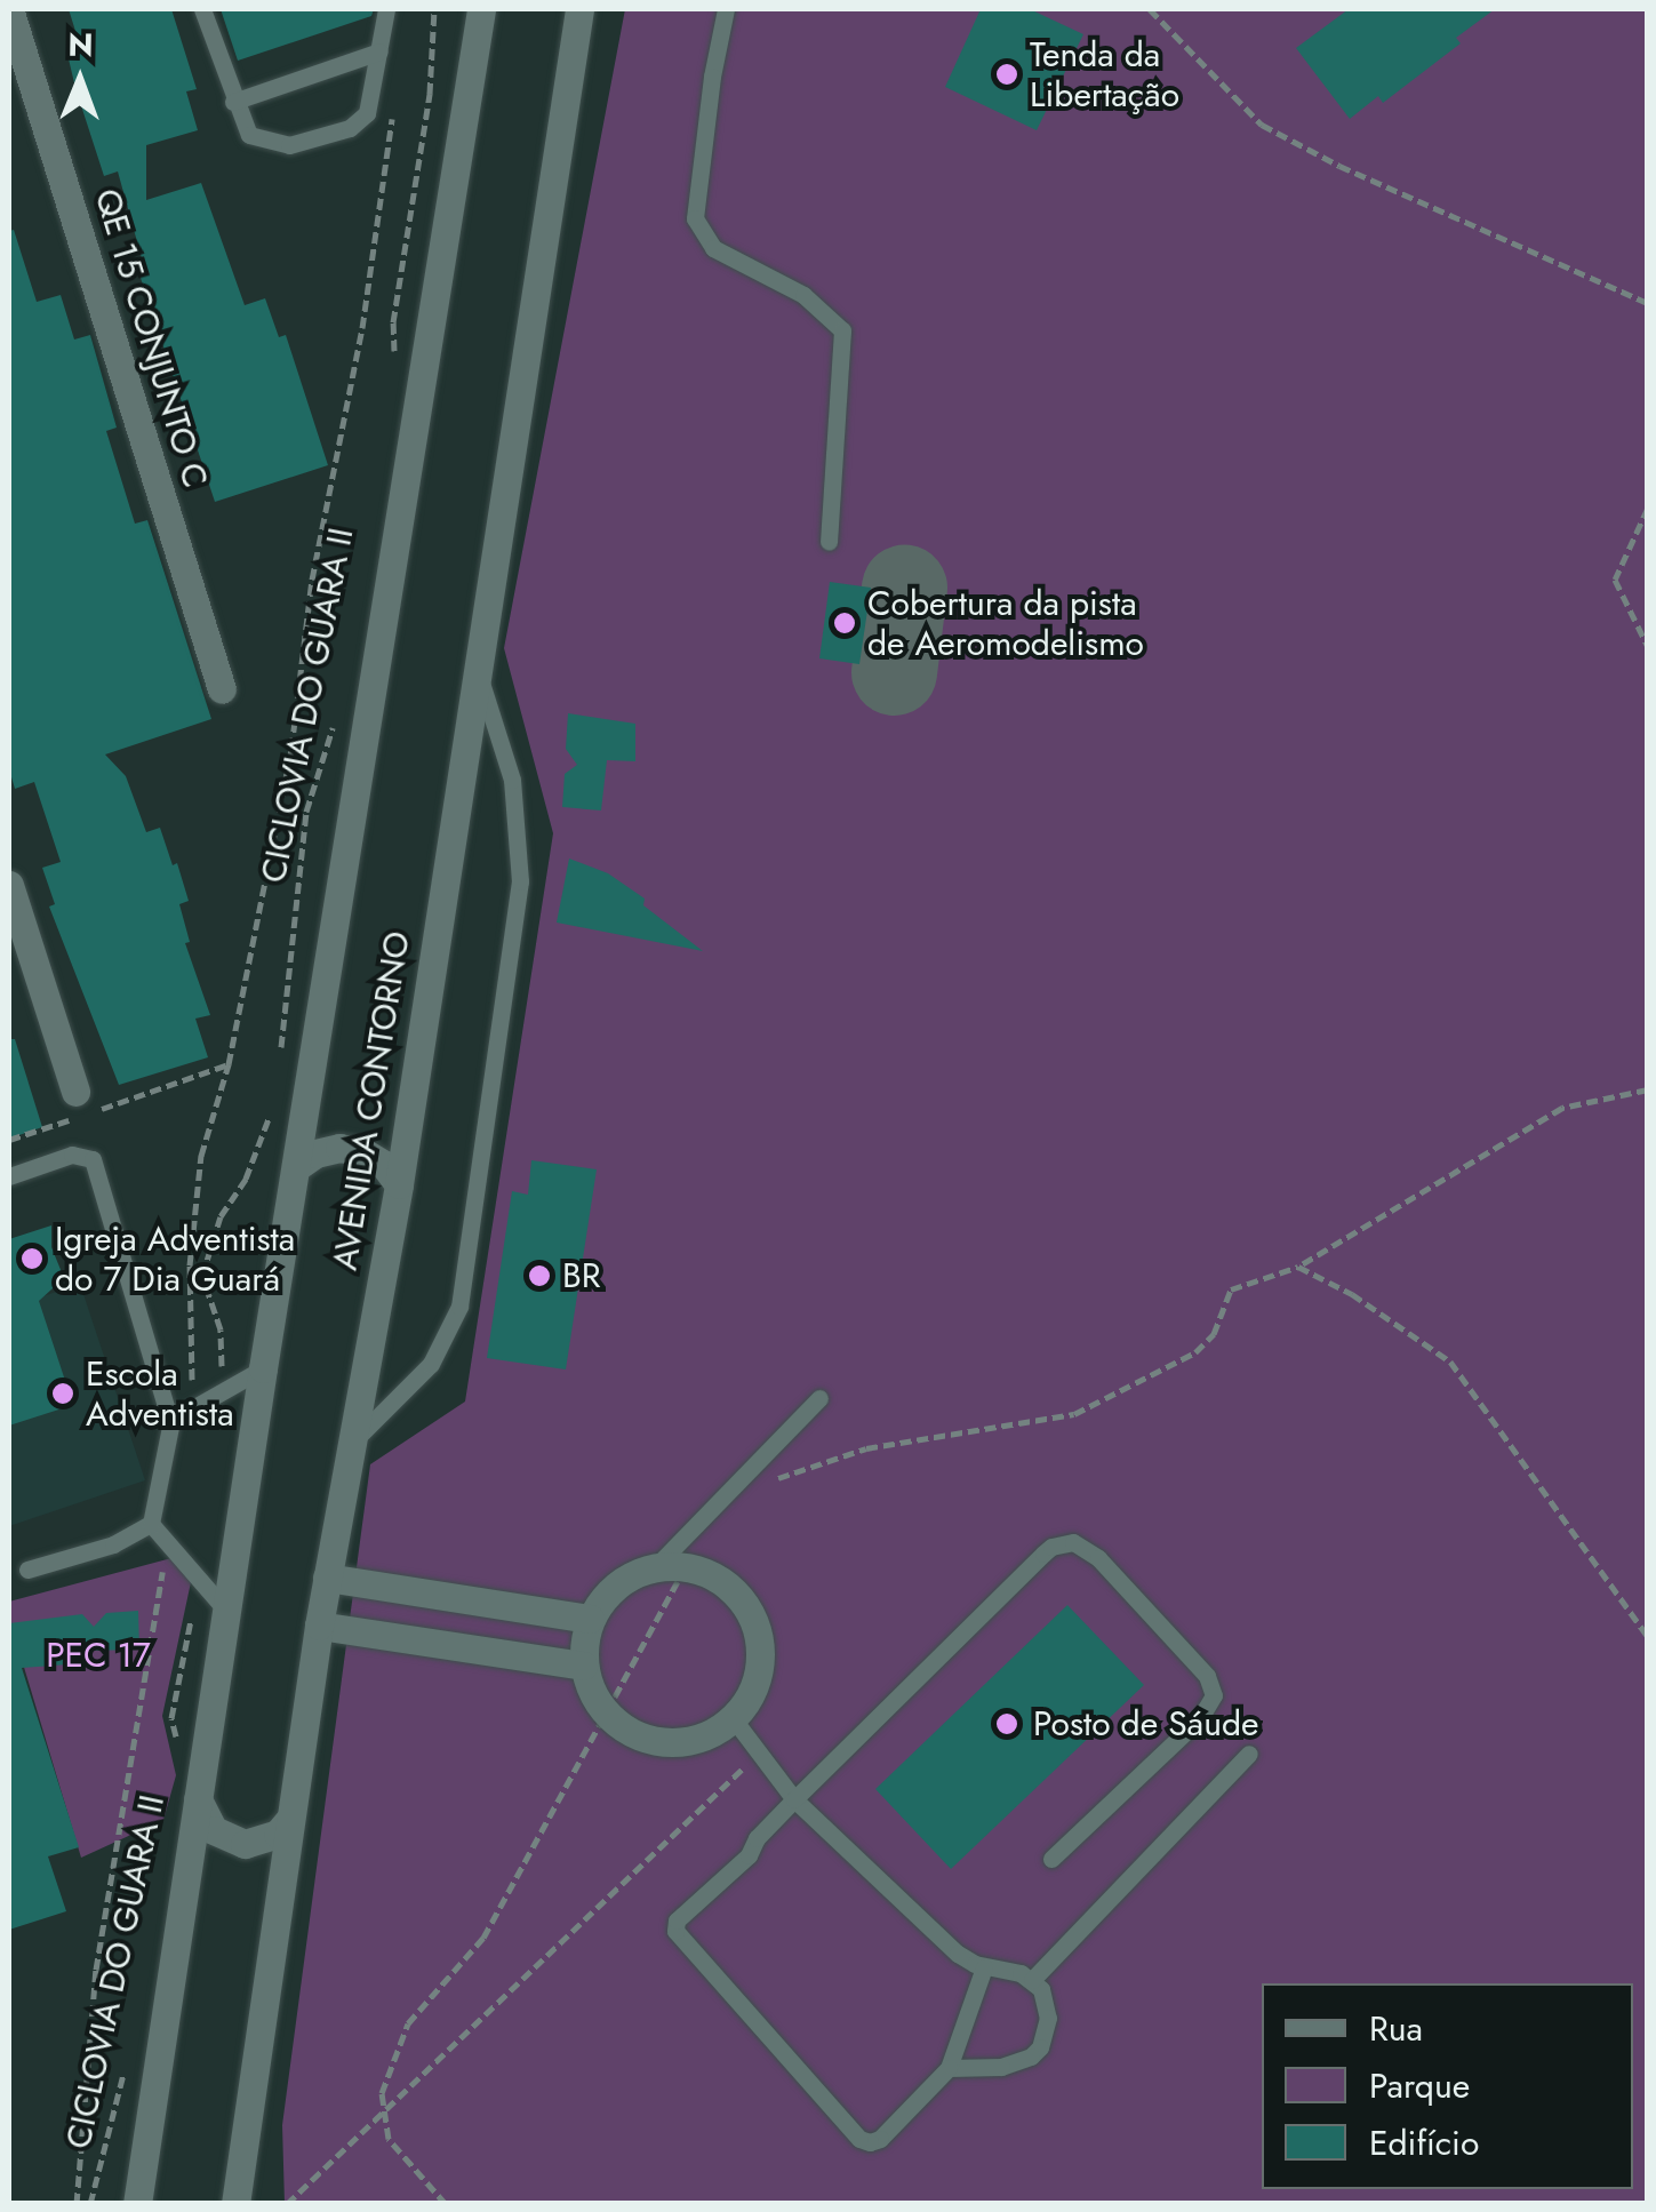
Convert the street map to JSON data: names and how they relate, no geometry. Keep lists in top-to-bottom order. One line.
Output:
{"streets":{"main road":["QE 15 CONJUNTO C","AVENIDA CONTORNO"],"path":["CICLOVIA DO GUARA II"]},"parks":["PEC 17"],"places":["Tenda da Libertação","Cobertura da pista de Aeromodelismo","Igreja Adventista do 7 Dia Guará","BR","Escola Adventista","Posto de Sáude"],"legend":["Rua","Parque","Edifício"],"north":"top"}
